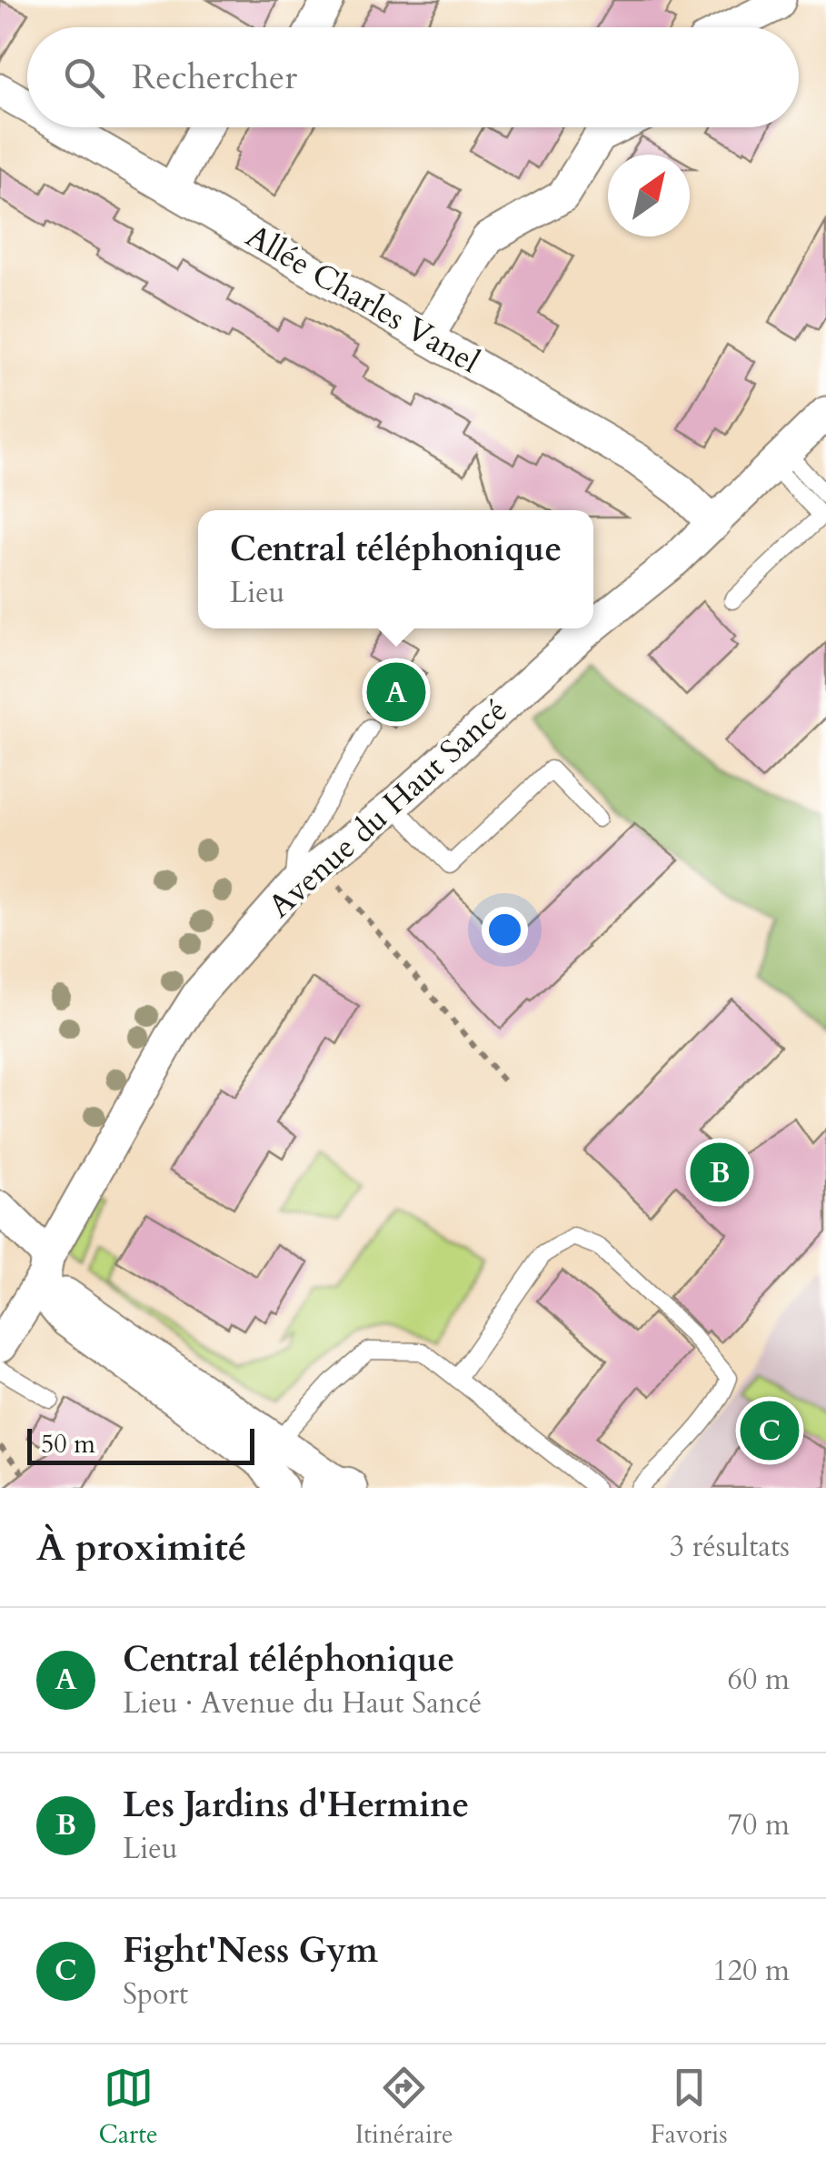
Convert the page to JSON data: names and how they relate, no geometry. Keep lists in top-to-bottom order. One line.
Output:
{"streets":{"street":["Allée Charles Vanel","Avenue du Haut Sancé"]},"crossings":[["Allée Charles Vanel","Avenue du Haut Sancé"]],"scale_bar":"50 m","north":"top right","page":{"search":"Rechercher","popup":["Central téléphonique","Lieu"],"pins":["A","B","C"],"scale":"50 m","heading":["À proximité","3 résultats"],"list":[{"mark":"A","name":"Central téléphonique","note":"Lieu · Avenue du Haut Sancé","value":"60 m"},{"mark":"B","name":"Les Jardins d'Hermine","note":"Lieu","value":"70 m"},{"mark":"C","name":"Fight'Ness Gym","note":"Sport","value":"120 m"}],"nav":["Carte","Itinéraire","Favoris"]}}
